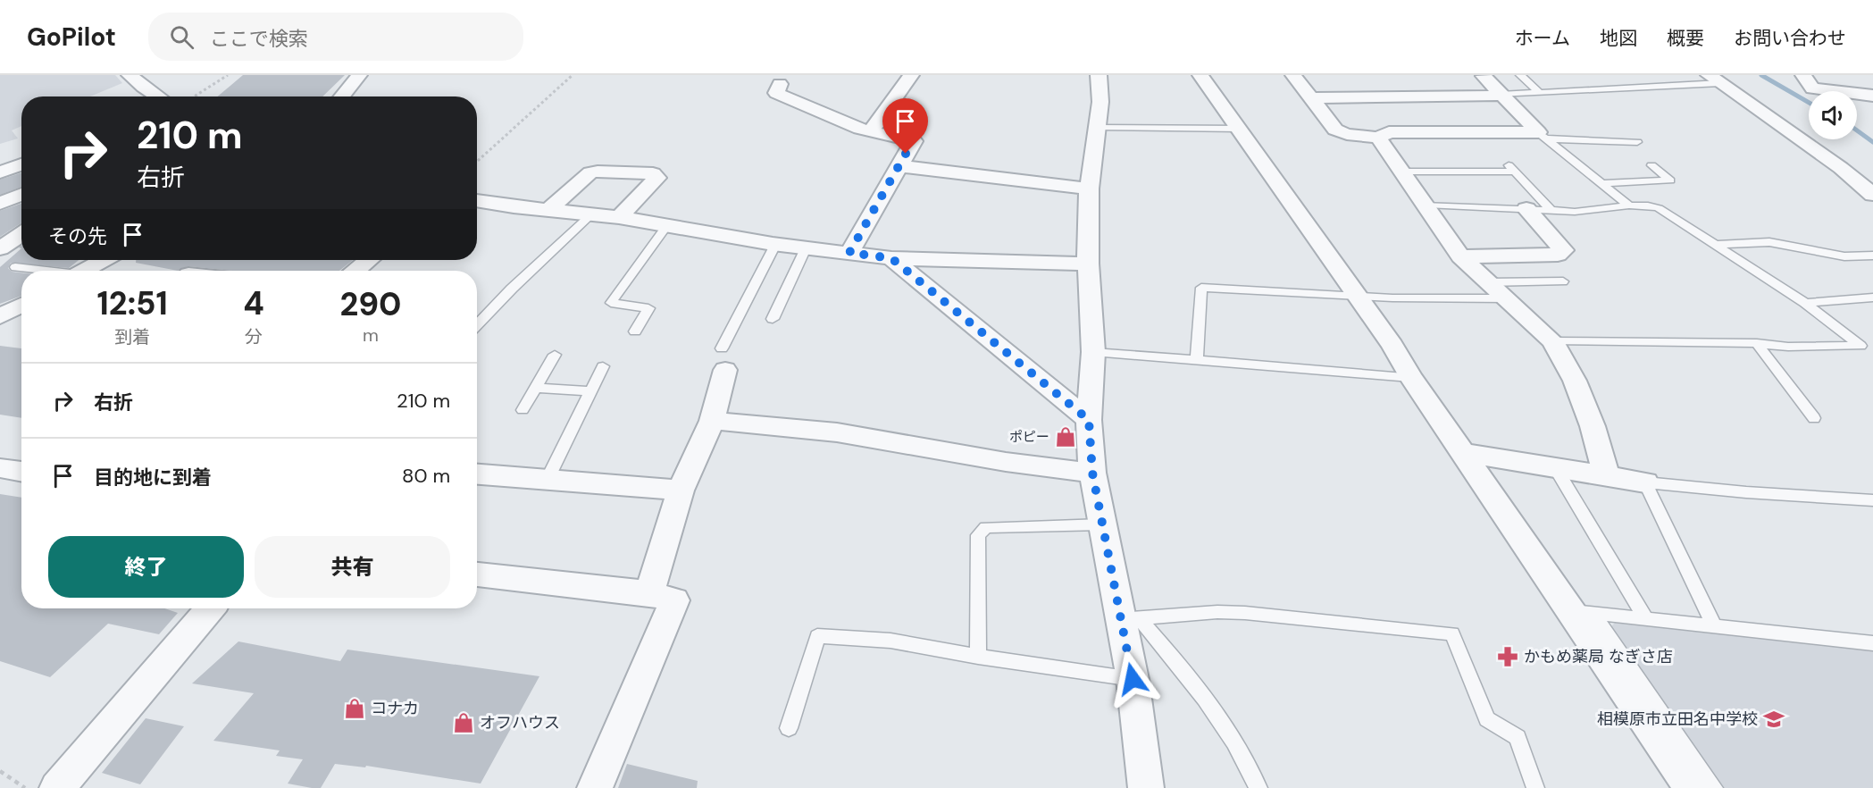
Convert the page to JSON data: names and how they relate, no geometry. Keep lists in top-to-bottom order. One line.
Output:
{"places":{"shop":["ポピー","コナカ","オフハウス"],"pharmacy":["かもめ薬局 なぎさ店"],"school or university":["相模原市立田名中学校"]},"page":{"header":"GoPilot","search":"ここで検索","nav":["ホーム","地図","概要","お問い合わせ"],"turn":["210 m","右折"],"then":"その先","eta":["12:51","到着","4","分","290","m"],"list":[{"name":"右折","value":"210 m"},{"name":"目的地に到着","value":"80 m"}],"buttons":["終了","共有"]}}
